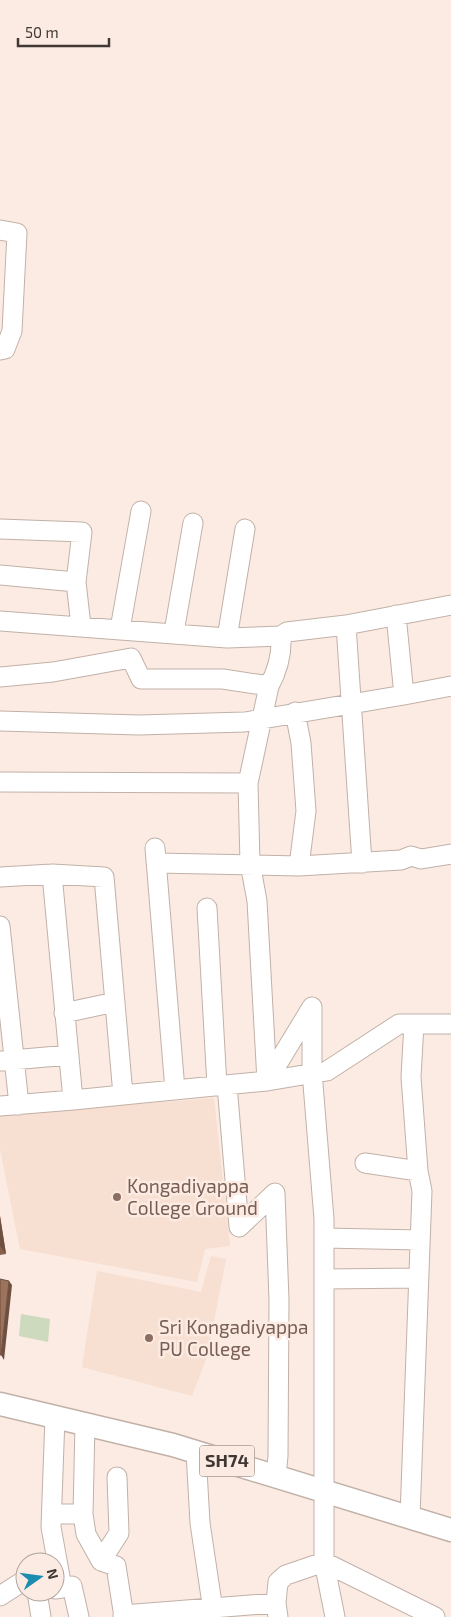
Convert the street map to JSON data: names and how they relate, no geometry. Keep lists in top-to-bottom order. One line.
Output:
{"streets":{"main road":["SH74"]},"places":["Kongadiyappa College Ground","Sri Kongadiyappa PU College"],"scale_bar":"50 m","north":"right"}
